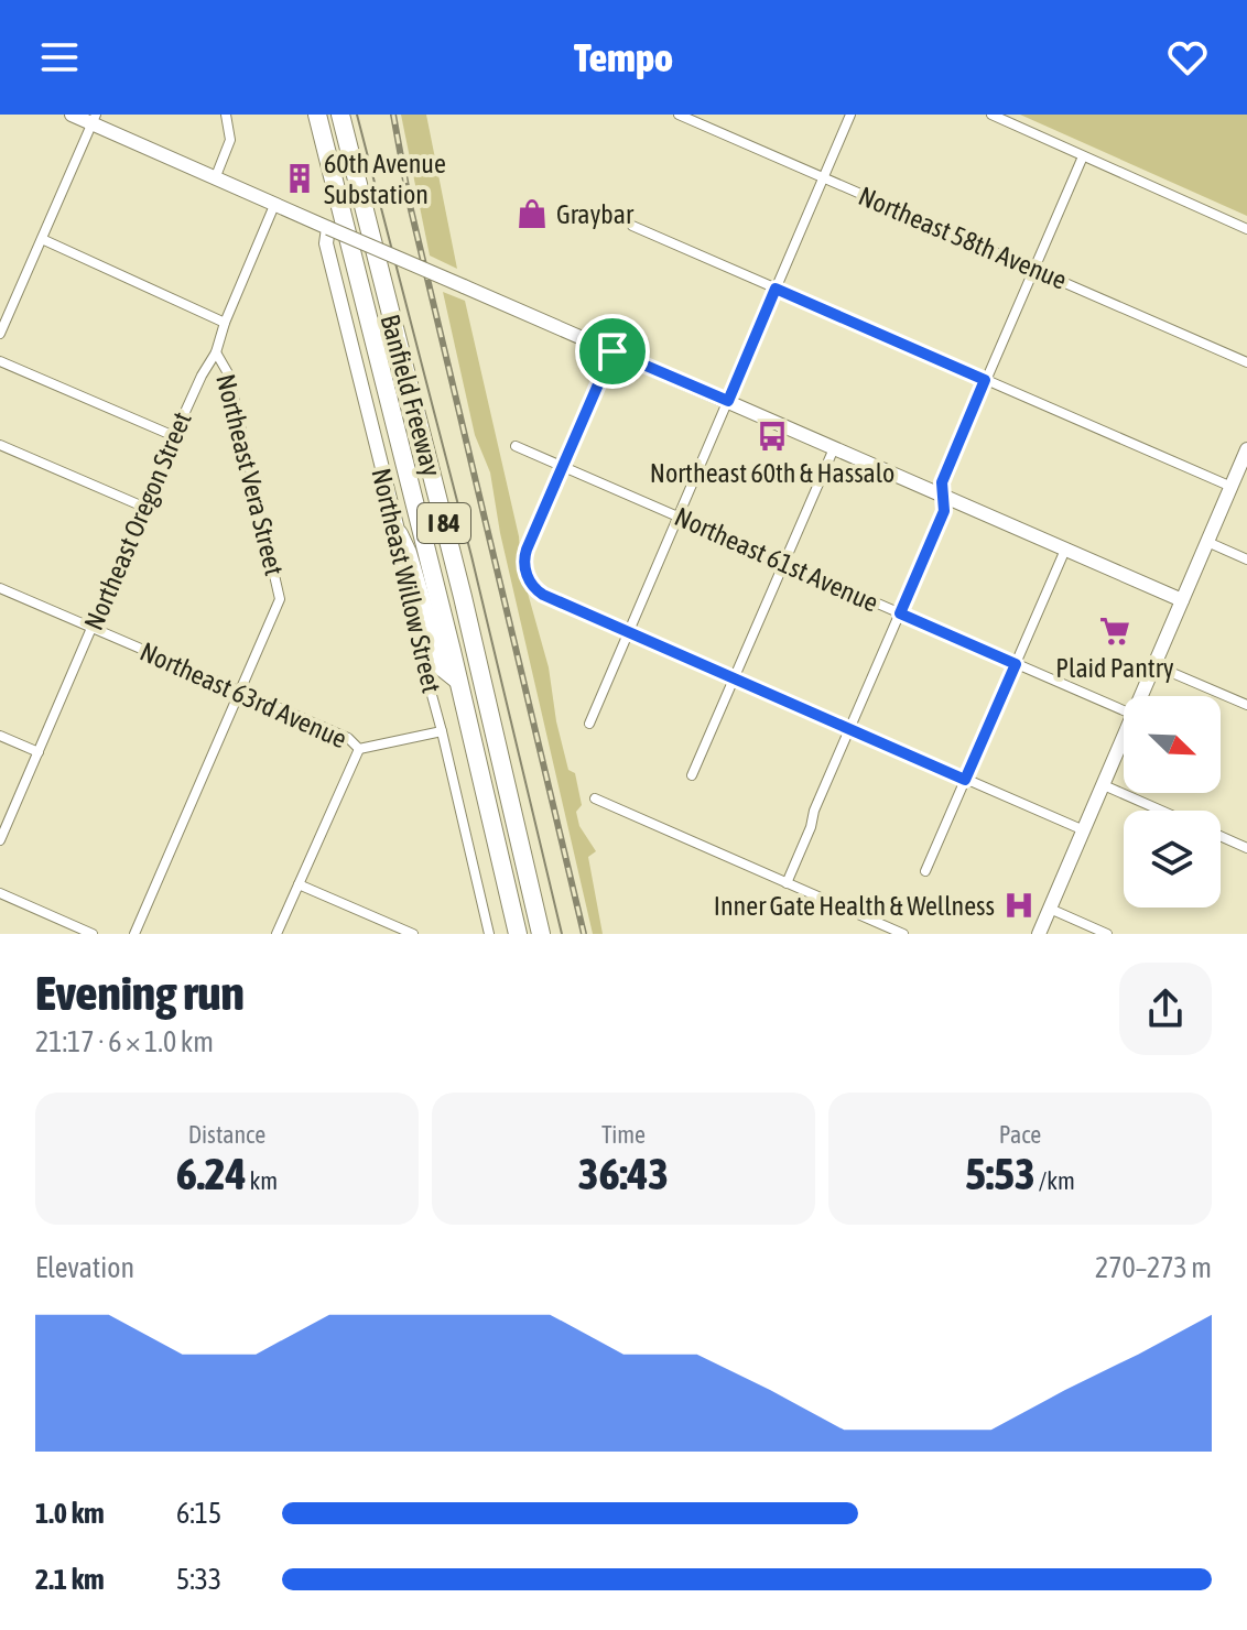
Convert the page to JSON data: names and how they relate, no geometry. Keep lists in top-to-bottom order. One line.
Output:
{"streets":{"highway":["Banfield Freeway","I 84"],"main road":["Northeast Willow Street"],"street":["Northeast 58th Avenue","Northeast Vera Street","Northeast Oregon Street","Northeast 61st Avenue","Northeast 63rd Avenue"]},"crossings":[["Northeast Vera Street","Northeast Oregon Street"],["Northeast Vera Street","Northeast 63rd Avenue"],["Northeast Oregon Street","Northeast 63rd Avenue"],["Northeast Willow Street","Northeast 63rd Avenue"]],"places":{"building":["60th Avenue Substation"],"shop":["Graybar"],"bus stop":["Northeast 60th & Hassalo"],"supermarket":["Plaid Pantry"],"hospital":["Inner Gate Health & Wellness"]},"north":"bottom right","page":{"header":"Tempo","heading":["Evening run","21:17 · 6 × 1.0 km"],"stats":[["Distance","6.24 km"],["Time","36:43"],["Pace","5:53 /km"]],"chart":["Elevation","270–273 m"],"list":[{"name":"1.0 km","note":"6:15"},{"name":"2.1 km","note":"5:33"}]}}
